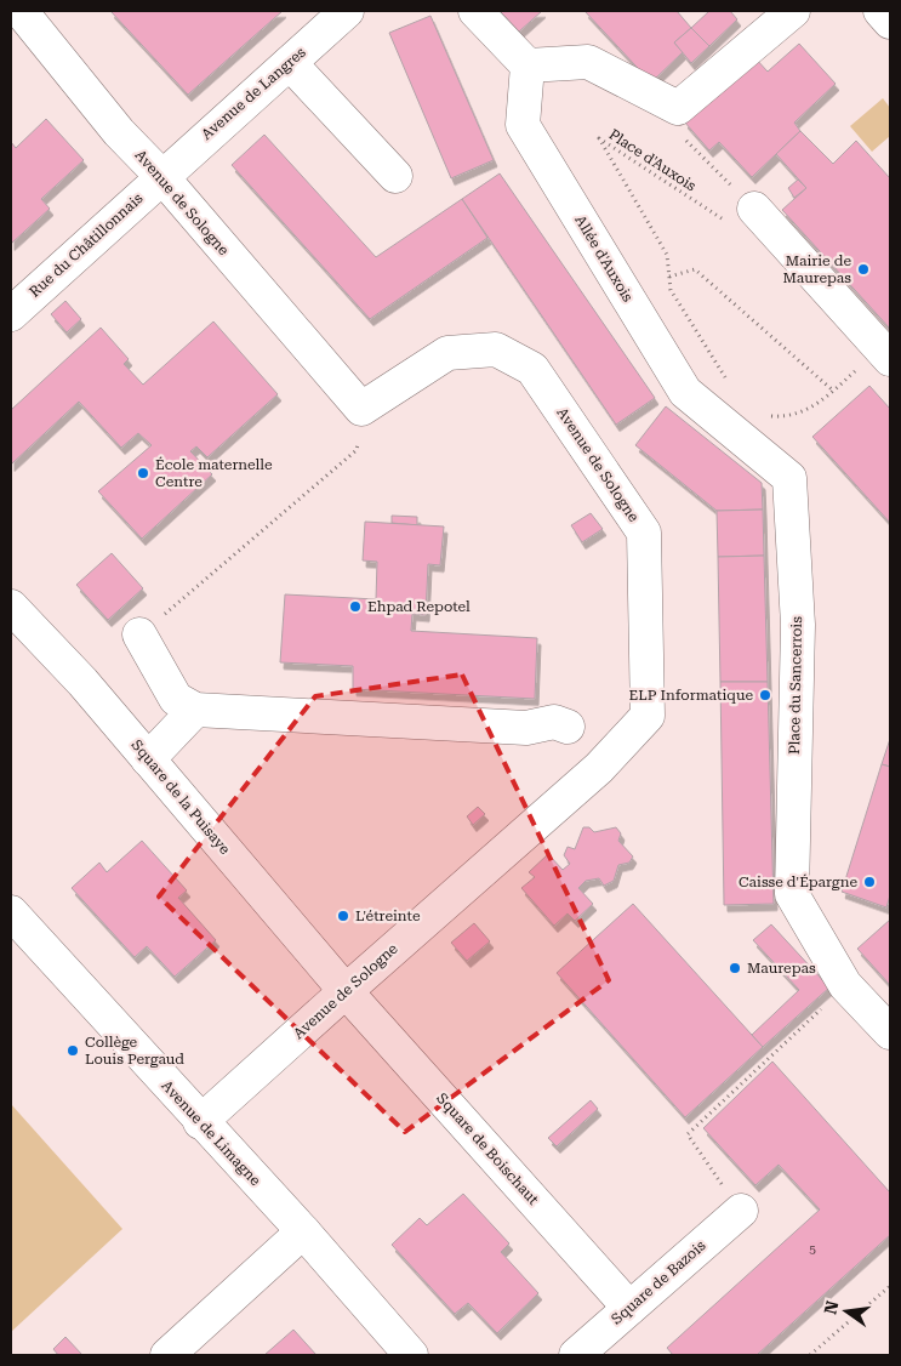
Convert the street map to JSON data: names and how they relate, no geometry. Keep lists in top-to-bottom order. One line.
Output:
{"streets":{"street":["Avenue de Langres","Avenue de Sologne","Rue du Châtillonnais","Allée d'Auxois","Place du Sancerrois","Square de la Puisaye","Avenue de Limagne","Square de Boischaut","Square de Bazois"],"path":["Place d'Auxois"]},"crossings":[["Avenue de Langres","Avenue de Sologne"],["Avenue de Langres","Rue du Châtillonnais"],["Avenue de Sologne","Rue du Châtillonnais"],["Avenue de Sologne","Square de la Puisaye"],["Avenue de Sologne","Avenue de Limagne"],["Avenue de Sologne","Square de Boischaut"],["Allée d'Auxois","Place du Sancerrois"],["Square de la Puisaye","Square de Boischaut"],["Square de Boischaut","Square de Bazois"]],"places":["Mairie de Maurepas","École maternelle Centre","Ehpad Repotel","ELP Informatique","Caisse d'Épargne","L'étreinte","Maurepas","Collège Louis Pergaud"],"house_numbers":["5"],"north":"left"}
